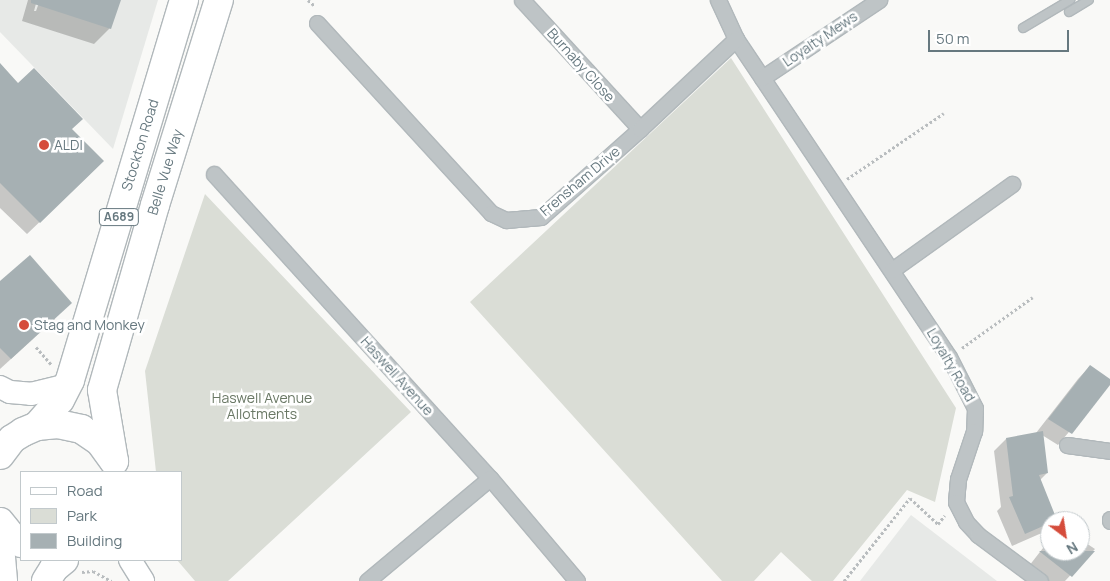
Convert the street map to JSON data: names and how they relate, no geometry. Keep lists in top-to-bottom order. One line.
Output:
{"streets":{"highway":["Stockton Road","Belle Vue Way","A689"],"street":["Loyalty Mews","Burnaby Close","Frensham Drive","Loyalty Road","Haswell Avenue"]},"crossings":[["Loyalty Mews","Loyalty Road"],["Burnaby Close","Frensham Drive"],["Stockton Road","A689"],["Belle Vue Way","A689"],["Frensham Drive","Loyalty Road"]],"parks":["Haswell Avenue Allotments"],"places":["ALDI","Stag and Monkey"],"legend":["Road","Park","Building"],"scale_bar":"50 m","north":"bottom right"}
